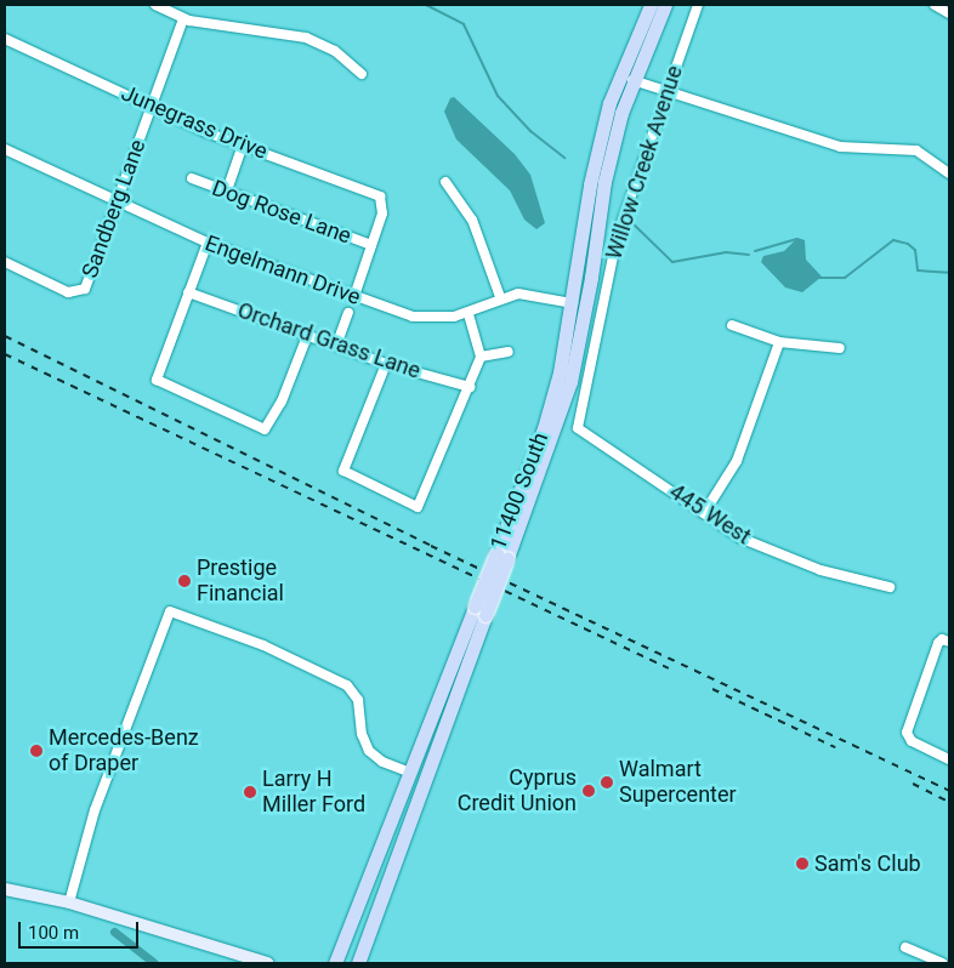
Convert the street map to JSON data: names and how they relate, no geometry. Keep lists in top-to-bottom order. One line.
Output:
{"streets":{"main road":["11400 South"],"street":["Junegrass Drive","Willow Creek Avenue","Sandberg Lane","Dog Rose Lane","Engelmann Drive","Orchard Grass Lane","445 West"]},"crossings":[["Junegrass Drive","Sandberg Lane"],["Junegrass Drive","Dog Rose Lane"],["Willow Creek Avenue","445 West"],["Sandberg Lane","Engelmann Drive"],["Engelmann Drive","11400 South"]],"places":["Prestige Financial","Mercedes-Benz of Draper","Walmart Supercenter","Cyprus Credit Union","Larry H Miller Ford","Sam's Club"],"scale_bar":"100 m"}
